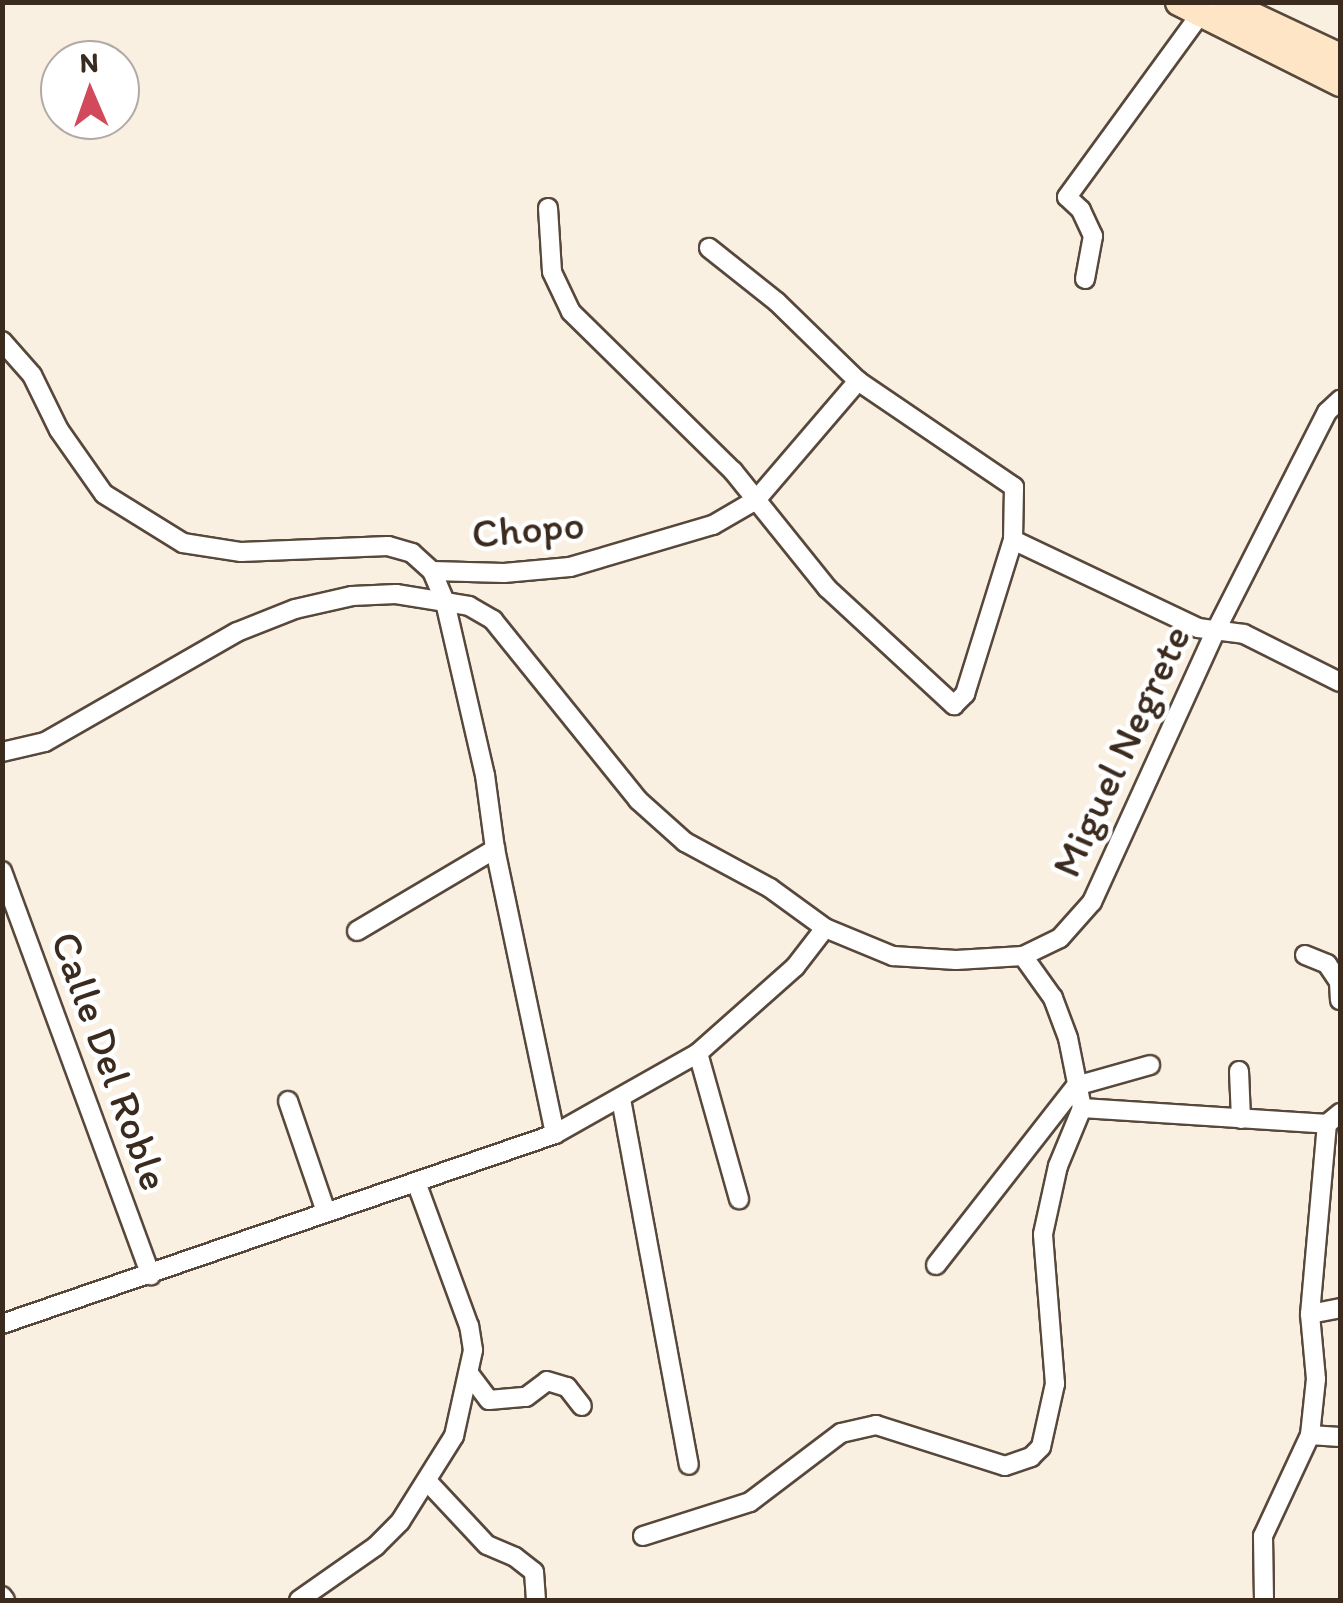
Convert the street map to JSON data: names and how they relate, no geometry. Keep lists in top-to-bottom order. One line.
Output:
{"streets":{"street":["Chopo","Miguel Negrete","Calle Del Roble"]},"north":"top"}
